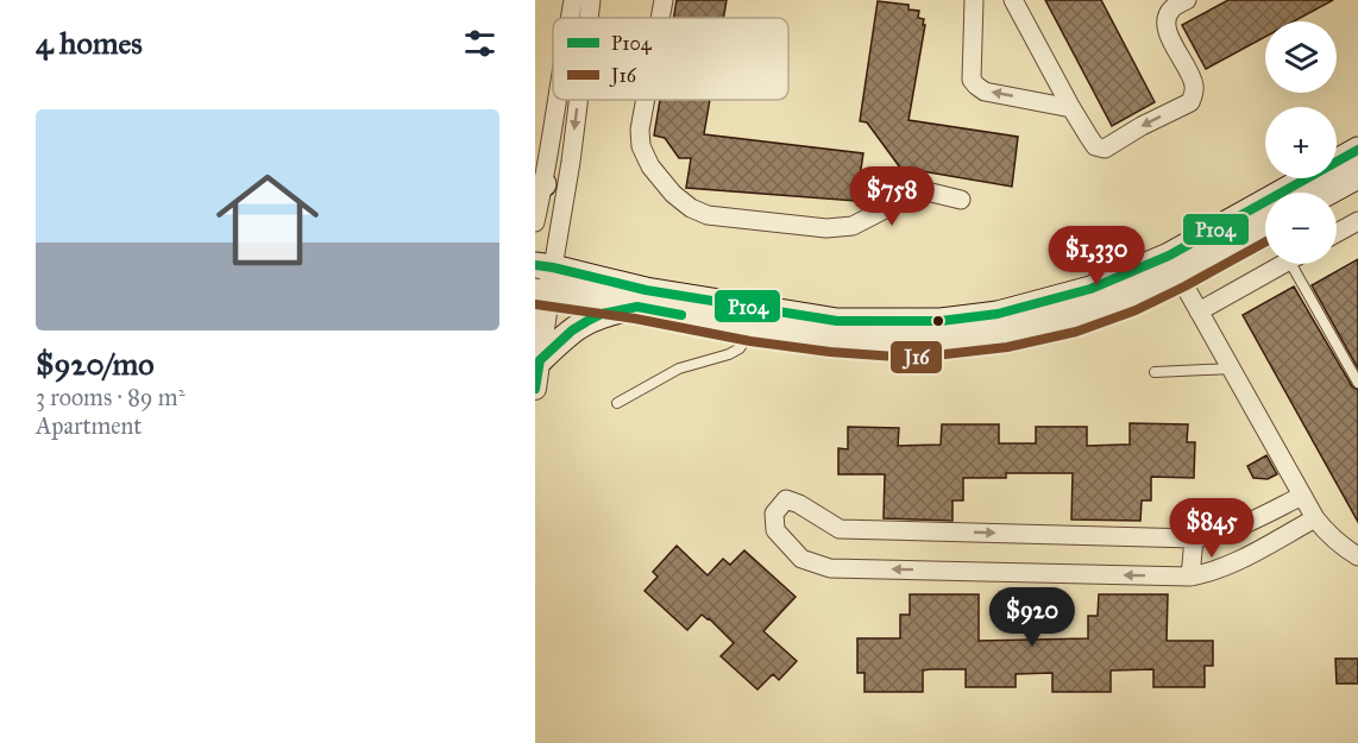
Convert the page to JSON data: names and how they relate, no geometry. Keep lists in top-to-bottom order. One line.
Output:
{"lines":["transit line P104","transit line J16"],"legend":["P104","J16"],"page":{"heading":"4 homes","map_buttons":["+","−"],"list":[{"name":"$920/mo","note":"3 rooms · 89 m² · Apartment"}],"price":["$758","$1,330","$845","$920"]}}
